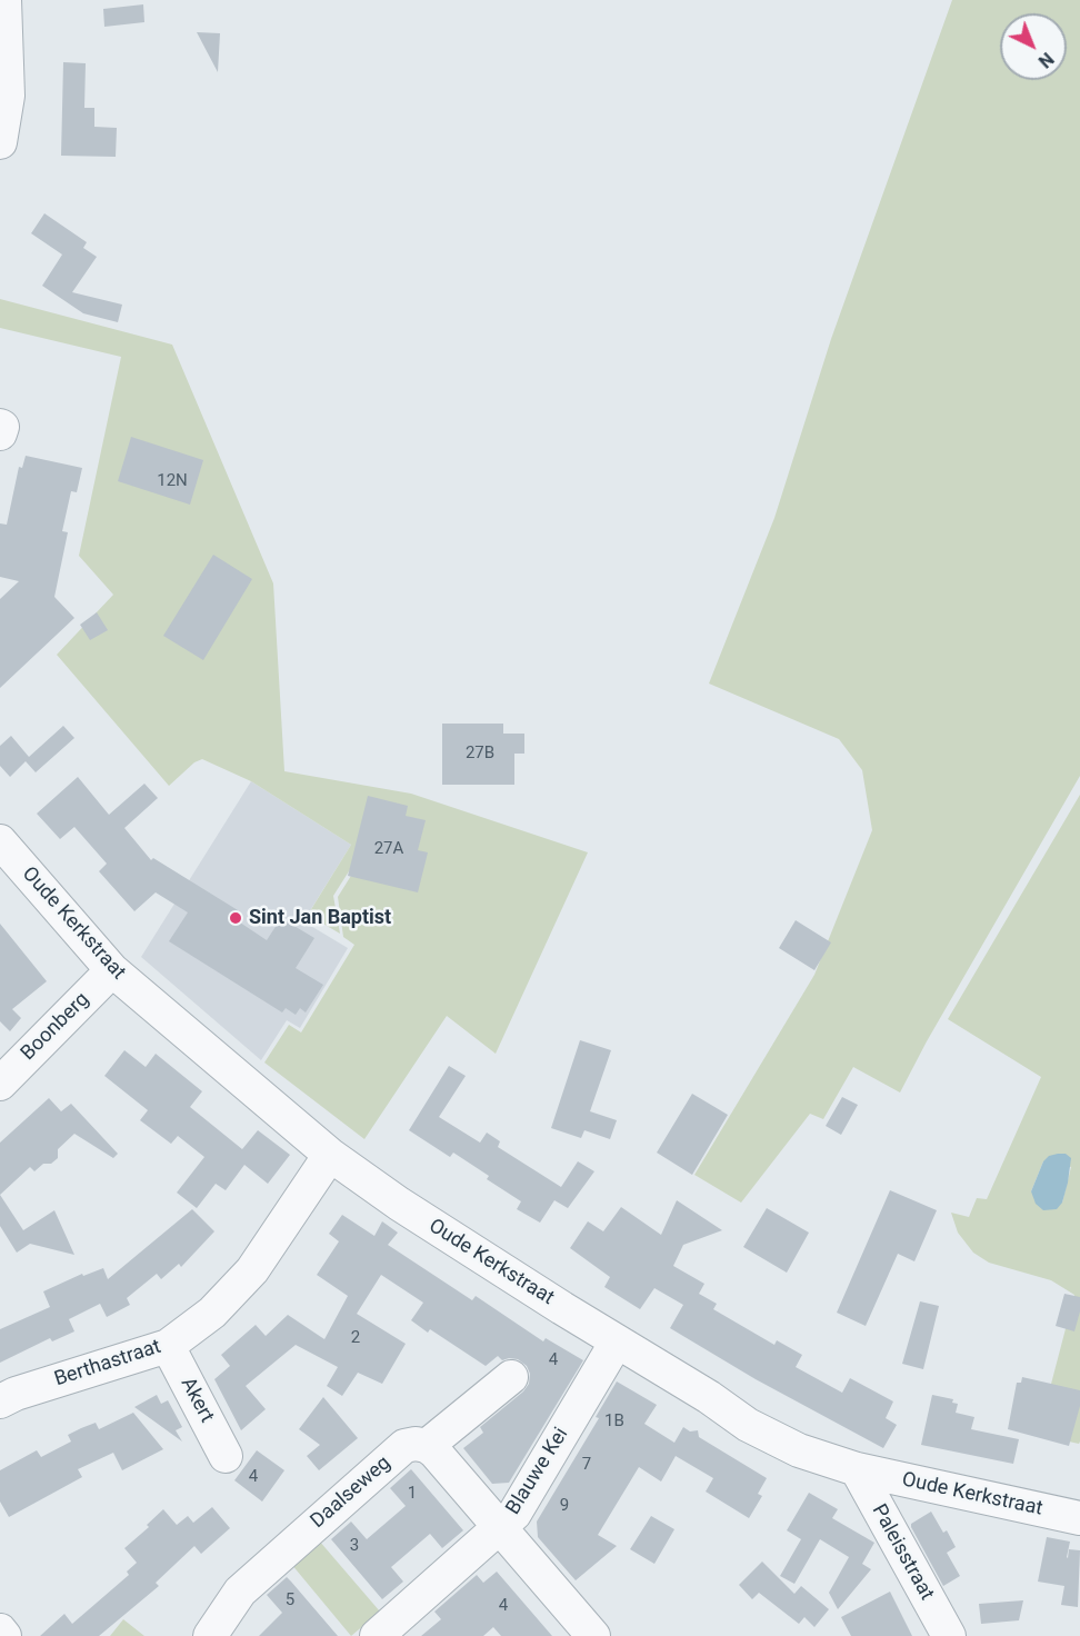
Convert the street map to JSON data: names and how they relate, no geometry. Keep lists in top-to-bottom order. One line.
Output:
{"streets":{"street":["Oude Kerkstraat","Boonberg","Berthastraat","Akert","Blauwe Kei","Daalseweg","Paleisstraat"]},"crossings":[["Oude Kerkstraat","Boonberg"],["Oude Kerkstraat","Berthastraat"],["Oude Kerkstraat","Blauwe Kei"],["Oude Kerkstraat","Paleisstraat"],["Berthastraat","Akert"]],"places":["Sint Jan Baptist"],"house_numbers":["12N","27B","27A","2","4","1B","7","4","1","9","3","5","4"],"north":"bottom right"}
